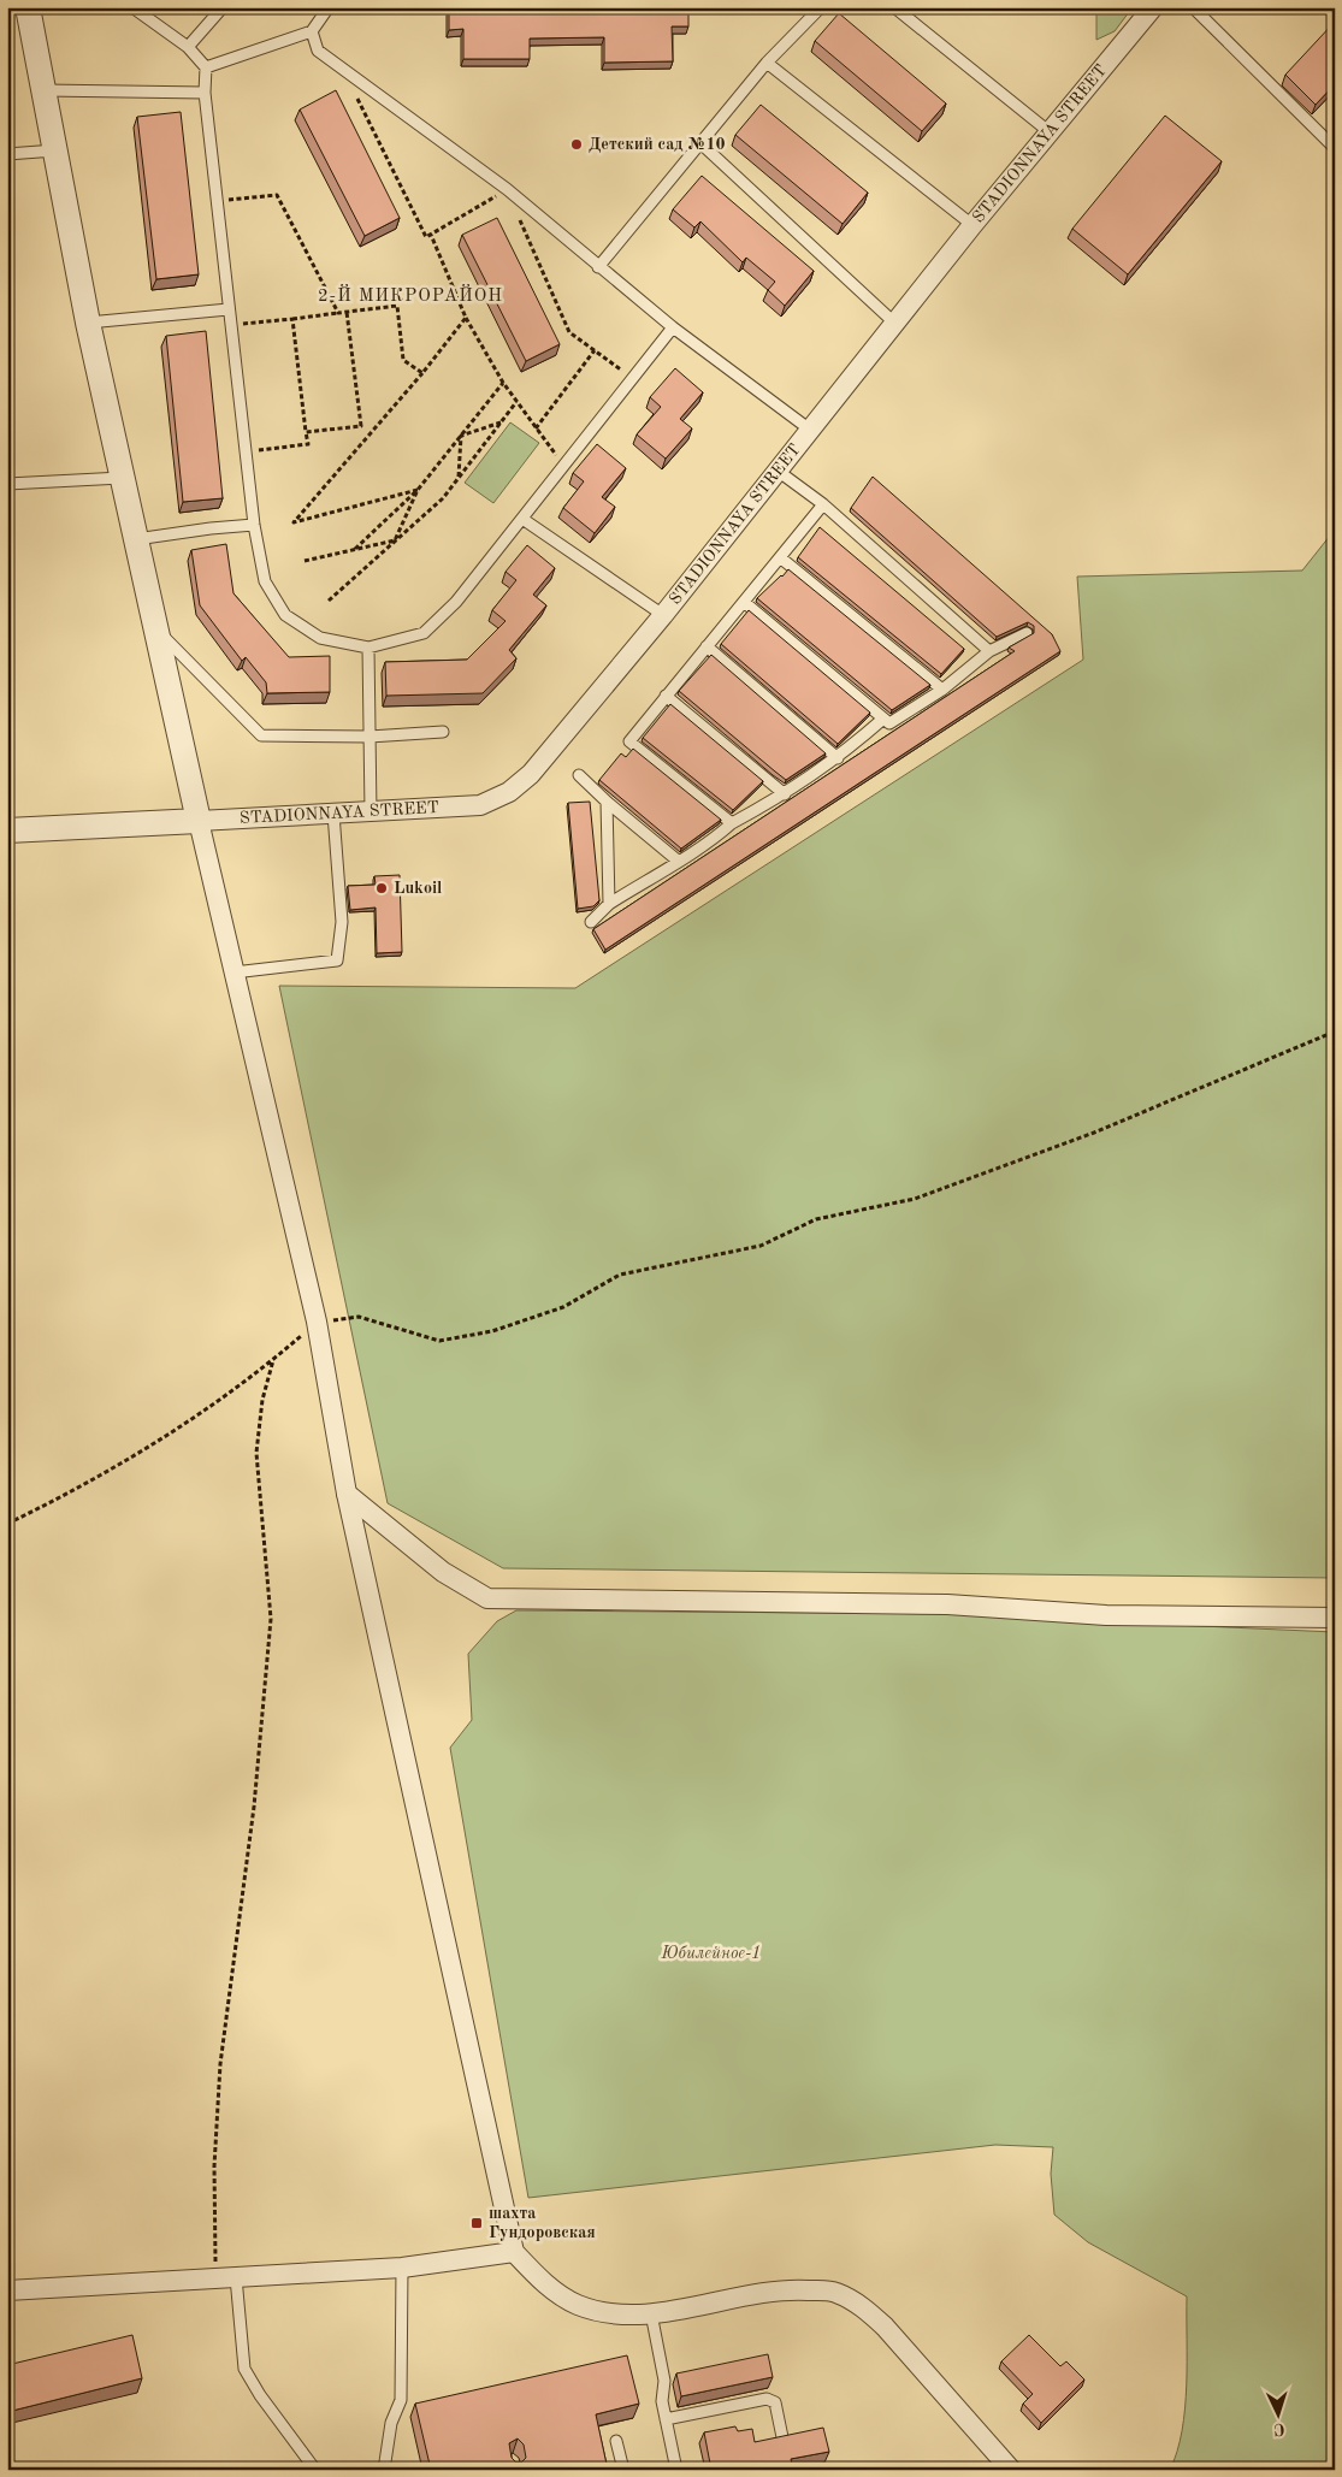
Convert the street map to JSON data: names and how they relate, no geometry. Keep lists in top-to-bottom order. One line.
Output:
{"streets":{"street":["STADIONNAYA STREET"]},"districts":["2-Й МИКРОРАЙОН"],"parks":["Юбилейное-1"],"places":{"other":["Детский сад №10","Lukoil"],"transit":["шахта Гундоровская"]},"north":"bottom"}
